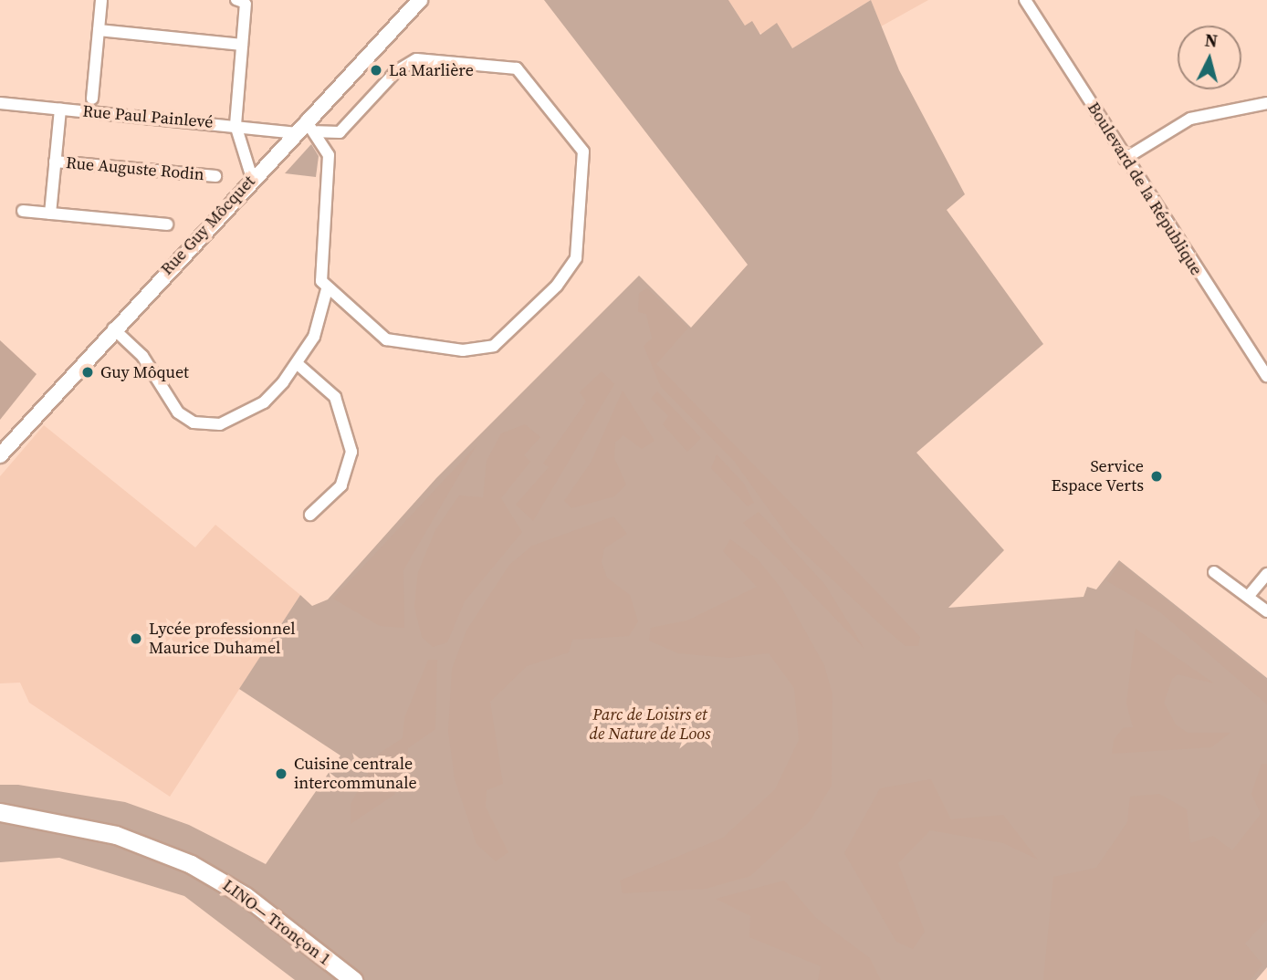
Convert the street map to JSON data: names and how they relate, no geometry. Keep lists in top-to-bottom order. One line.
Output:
{"streets":{"main road":["LINO— Tronçon 1"],"street":["Rue Paul Painlevé","Rue Auguste Rodin","Boulevard de la République","Rue Guy Môcquet"]},"crossings":[["Rue Paul Painlevé","Rue Guy Môcquet"]],"parks":["Parc de Loisirs et de Nature de Loos"],"places":["La Marlière","Guy Môquet","Service Espace Verts","Lycée professionnel Maurice Duhamel","Cuisine centrale intercommunale"],"north":"top"}
